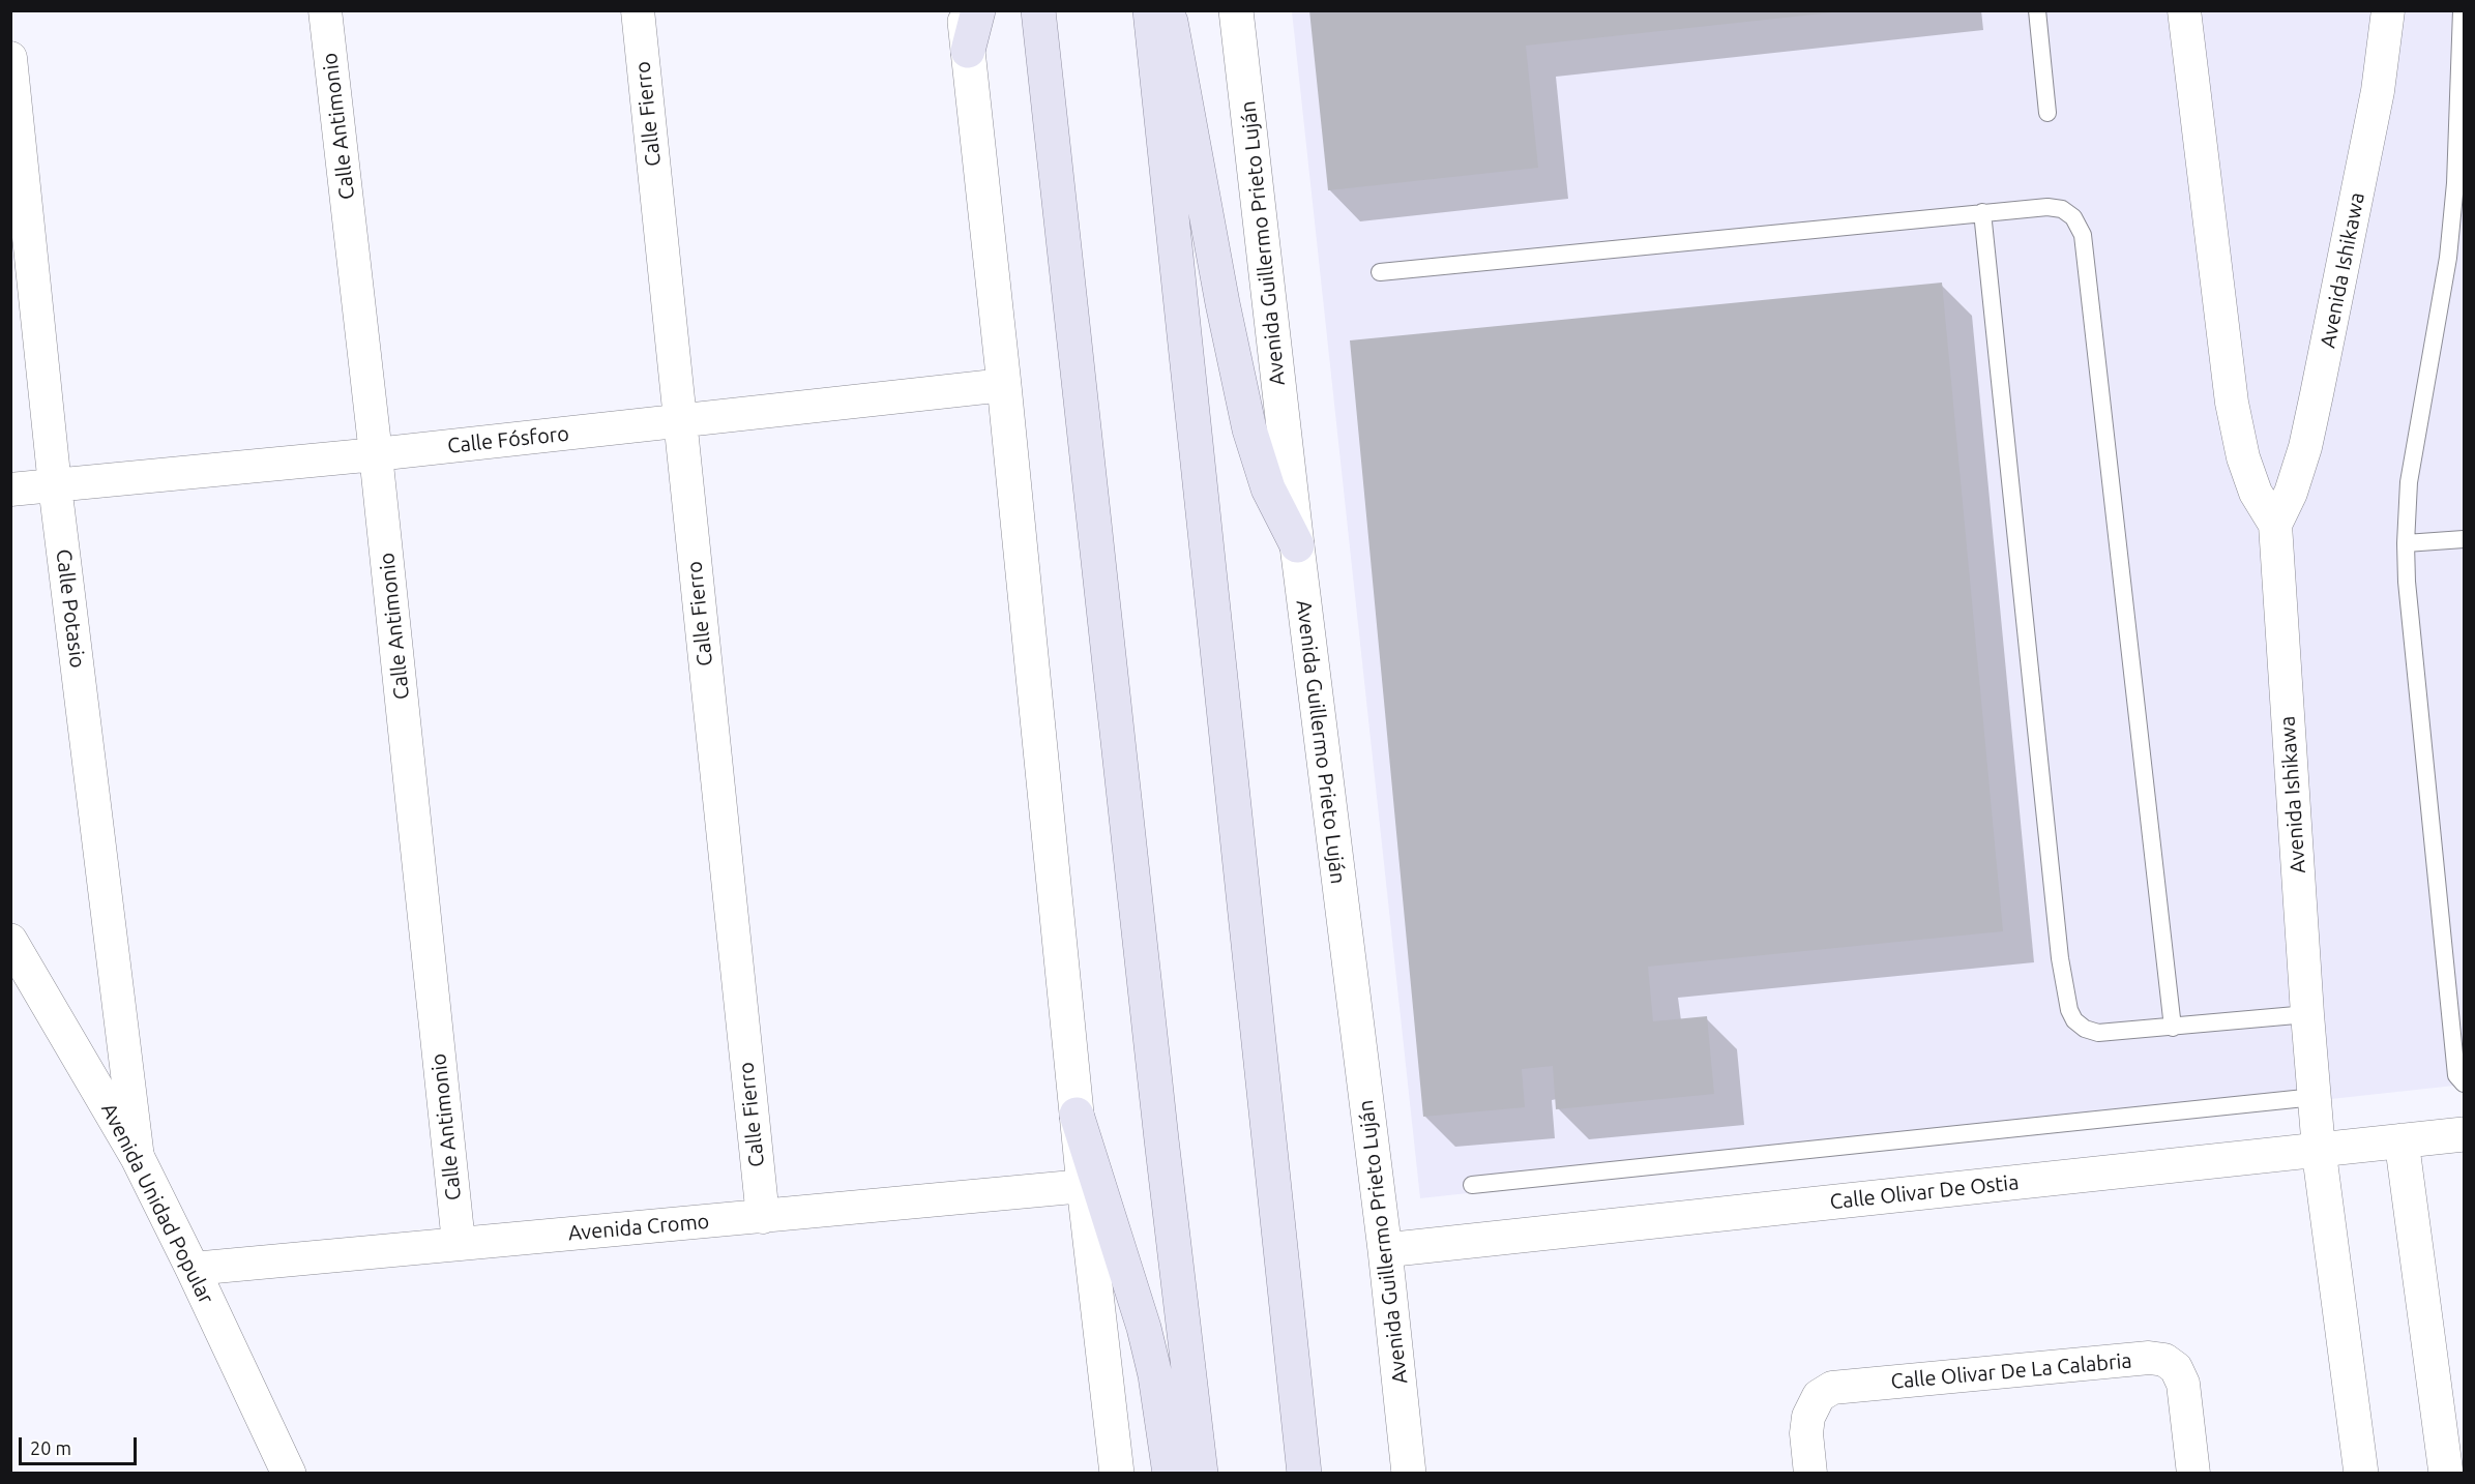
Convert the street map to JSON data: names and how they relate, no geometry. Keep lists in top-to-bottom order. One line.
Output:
{"streets":{"street":["Calle Fierro","Calle Antimonio","Avenida Guillermo Prieto Luján","Avenida Ishikawa","Calle Fósforo","Calle Potasio","Calle Olivar De Ostia","Avenida Unidad Popular","Avenida Cromo","Calle Olivar De La Calabria"]},"crossings":[["Calle Fierro","Calle Fósforo"],["Calle Fierro","Avenida Cromo"],["Calle Antimonio","Calle Fósforo"],["Calle Antimonio","Avenida Cromo"],["Avenida Guillermo Prieto Luján","Calle Olivar De Ostia"],["Avenida Ishikawa","Calle Olivar De Ostia"],["Calle Fósforo","Calle Potasio"],["Calle Potasio","Avenida Unidad Popular"],["Avenida Unidad Popular","Avenida Cromo"]],"scale_bar":"20 m"}
